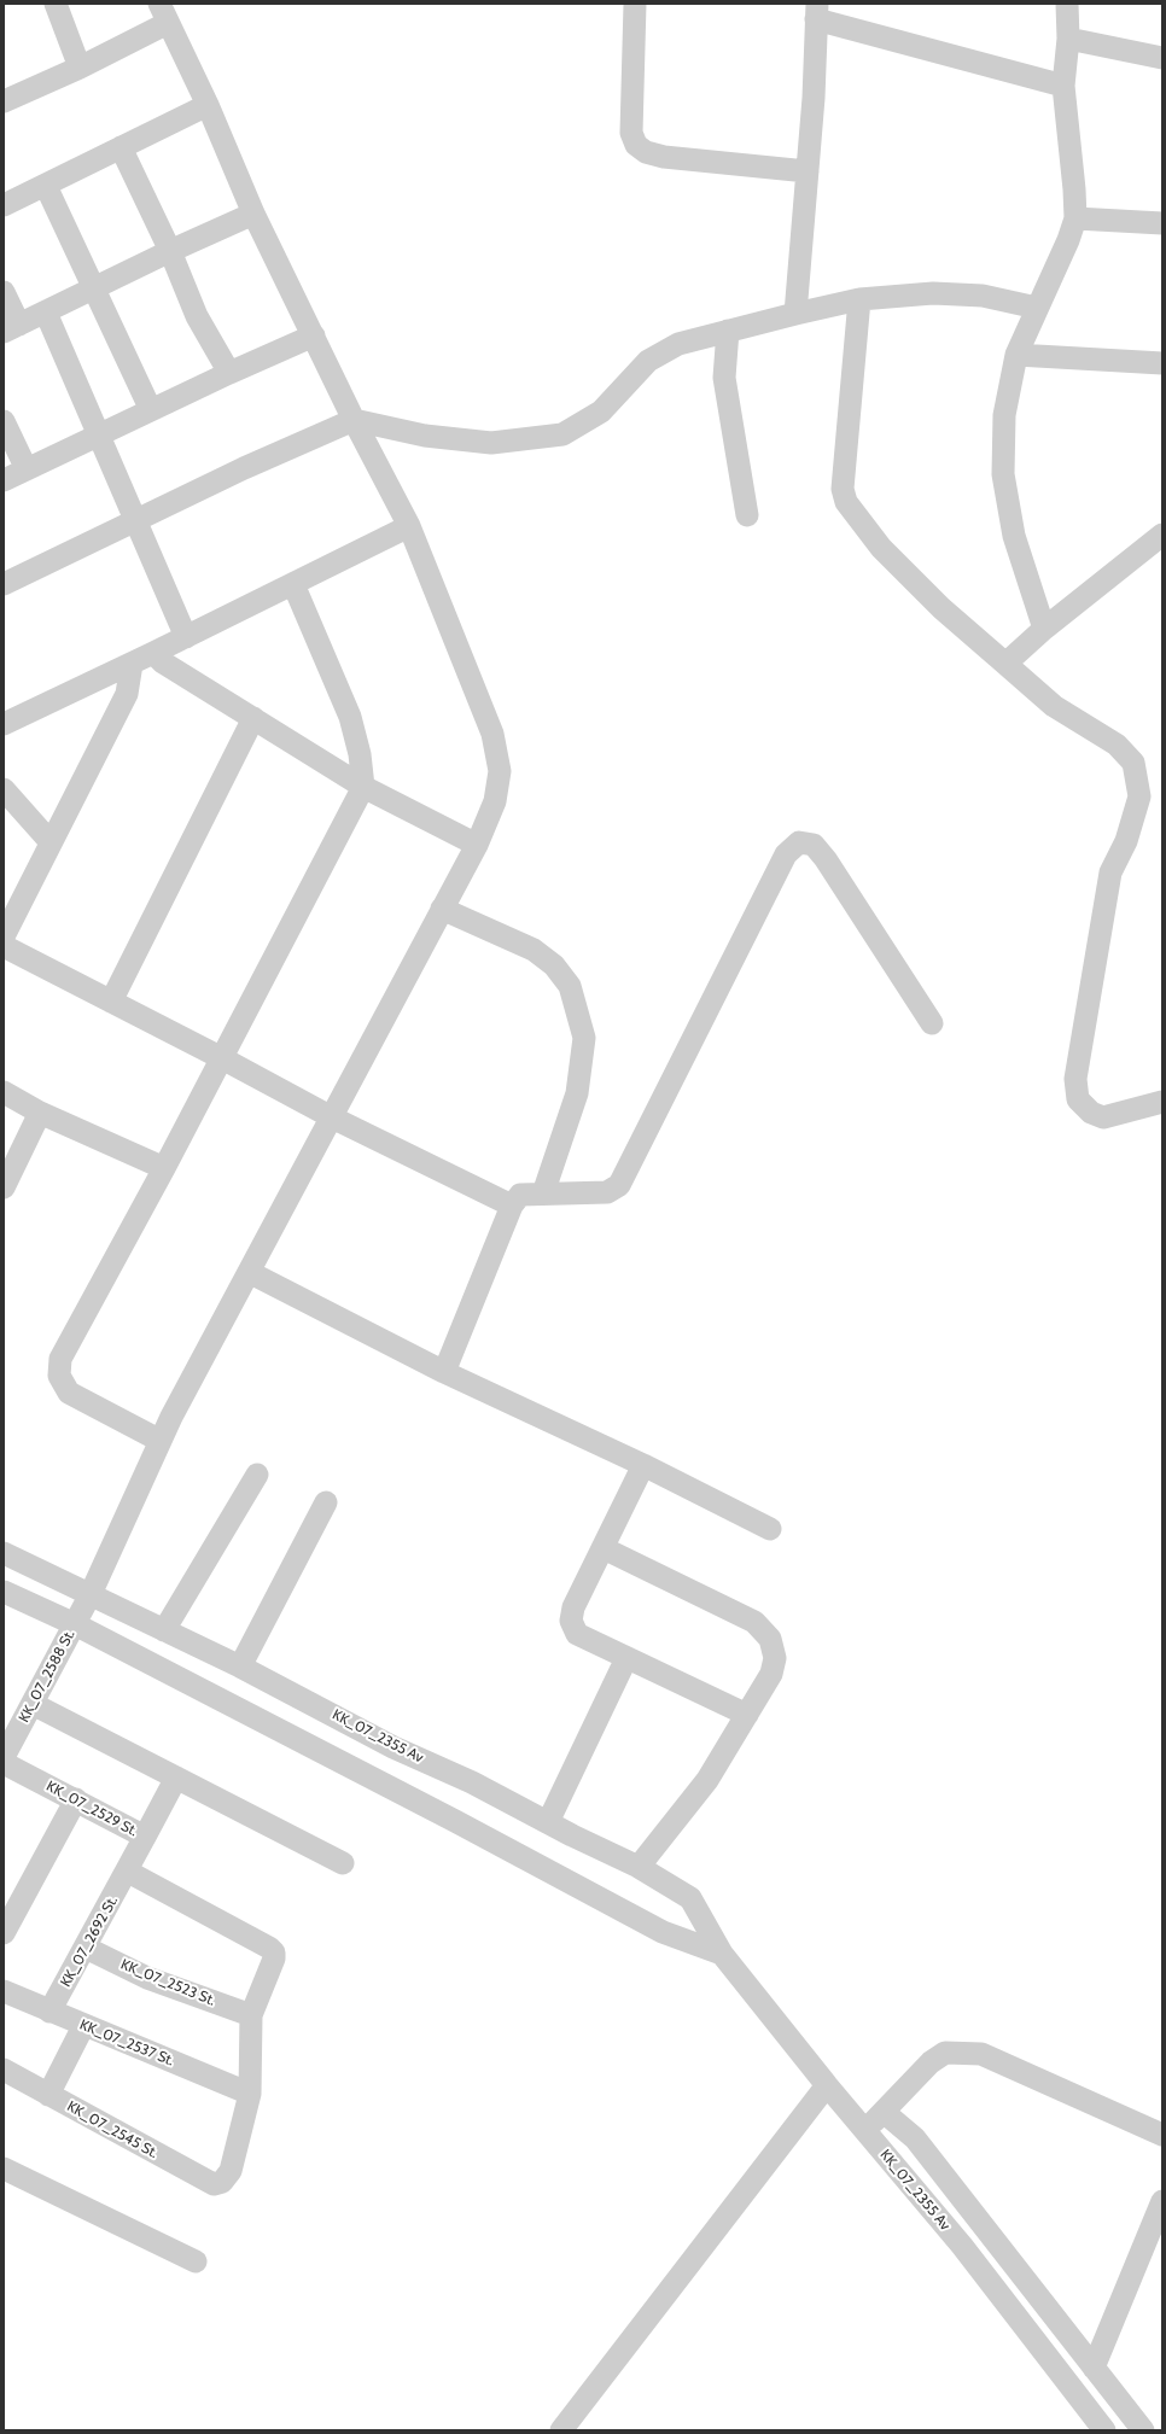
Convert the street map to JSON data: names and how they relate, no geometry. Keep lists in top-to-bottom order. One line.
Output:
{"streets":{"street":["KK_07_2588 St.","KK_07_2355 Av","KK_07_2529 St.","KK_07_2692 St.","KK_07_2523 St.","KK_07_2537 St.","KK_07_2545 St."]},"crossings":[["KK_07_2588 St.","KK_07_2355 Av"],["KK_07_2529 St.","KK_07_2692 St."],["KK_07_2692 St.","KK_07_2523 St."],["KK_07_2692 St.","KK_07_2537 St."],["KK_07_2537 St.","KK_07_2545 St."]]}
